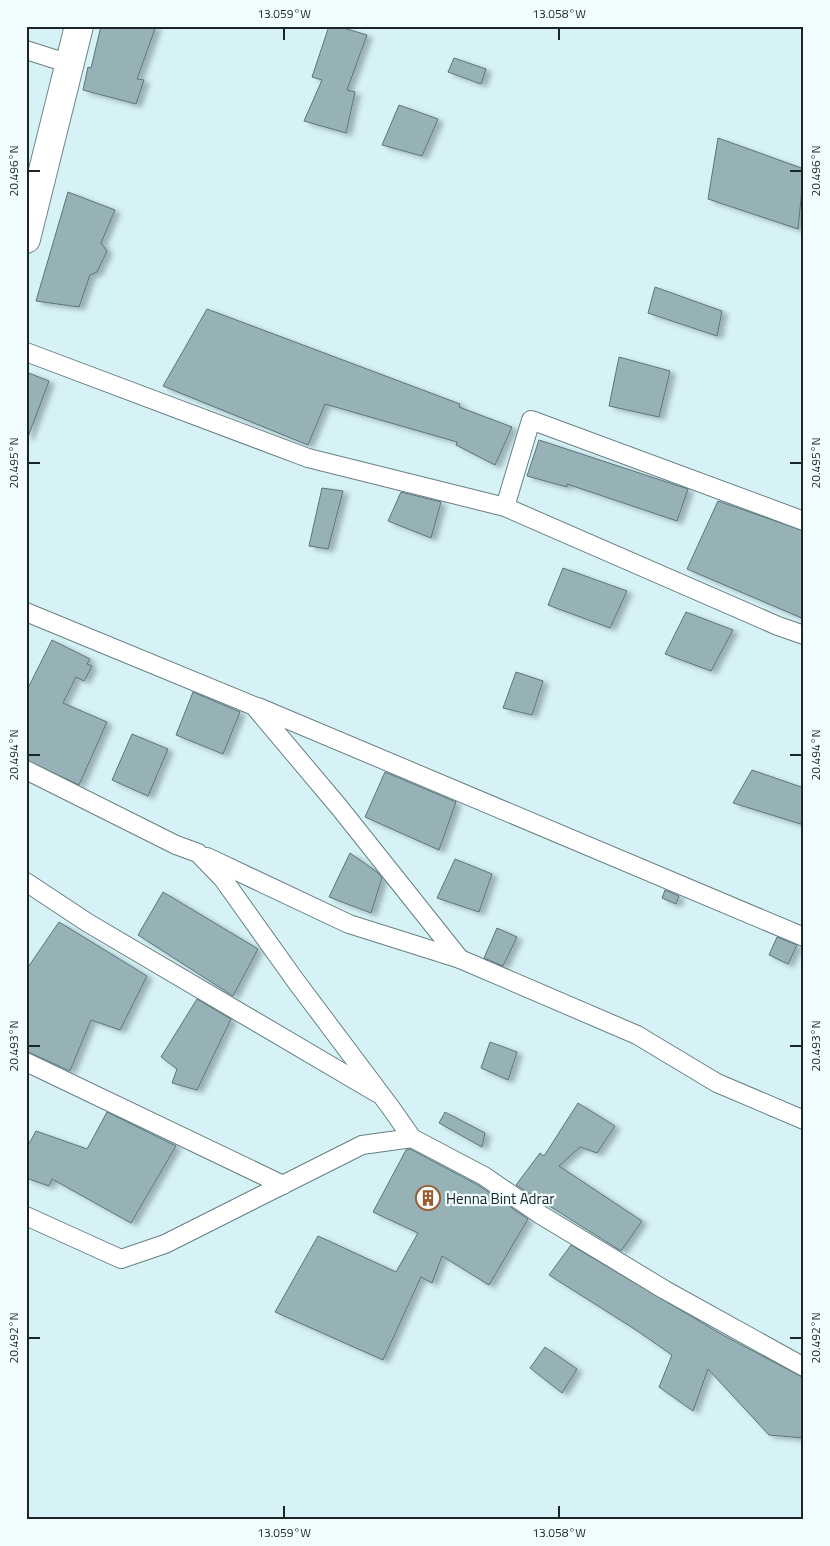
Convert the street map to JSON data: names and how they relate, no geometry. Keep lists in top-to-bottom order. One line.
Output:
{"places":{"building":["Henna Bint Adrar"]},"coordinates":["13.059°W","13.058°W","20.496°N","20.495°N","20.494°N","20.493°N","20.492°N"]}
